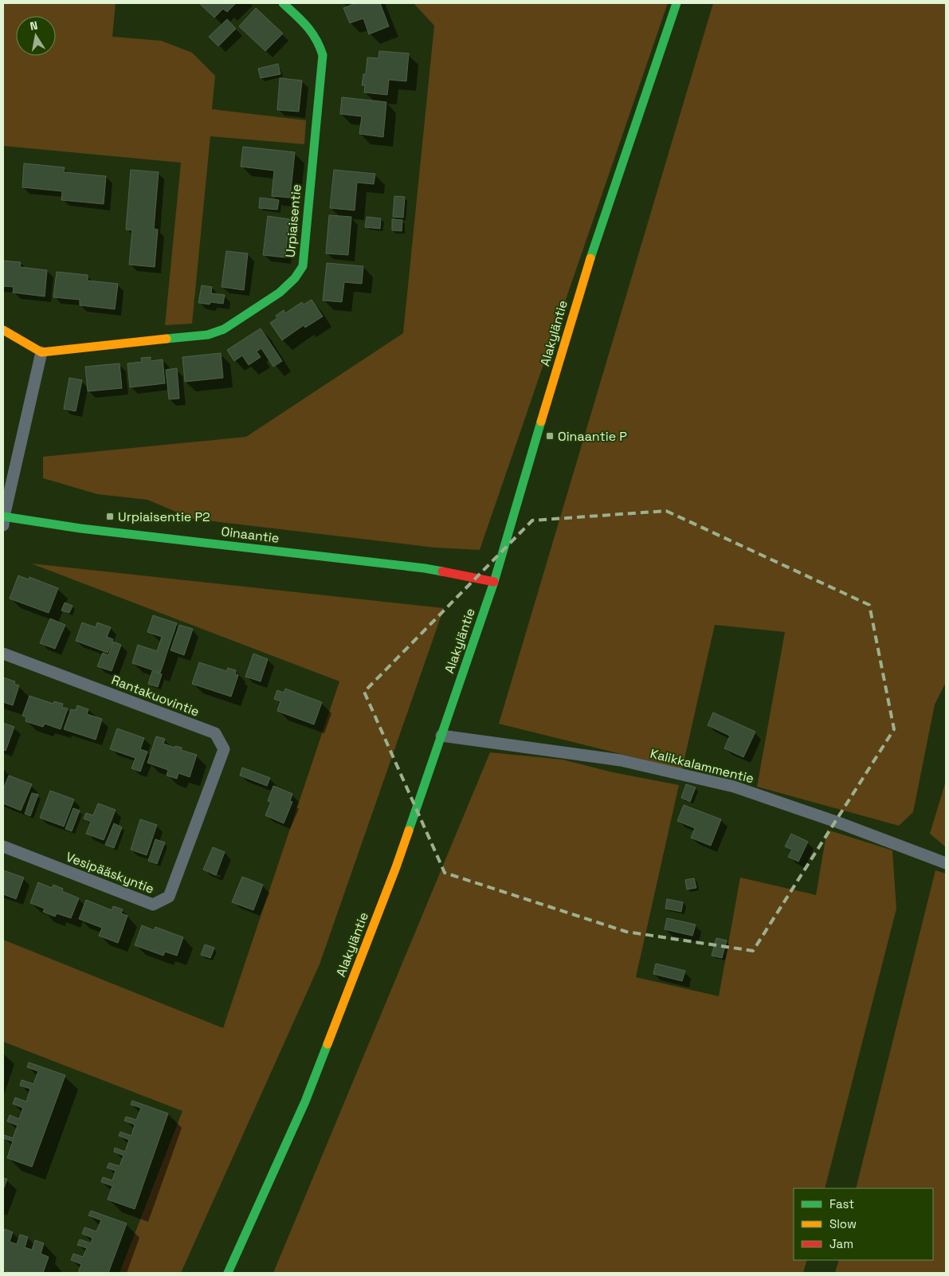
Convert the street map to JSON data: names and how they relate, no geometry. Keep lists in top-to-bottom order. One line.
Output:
{"streets":{"main road":["Urpiaisentie","Alakyläntie","Oinaantie"],"street":["Rantakuovintie","Kalikkalammentie","Vesipääskyntie"]},"crossings":[["Alakyläntie","Oinaantie"],["Alakyläntie","Kalikkalammentie"],["Rantakuovintie","Vesipääskyntie"]],"places":{"transit":["Oinaantie P","Urpiaisentie P2"]},"legend":["Fast","Slow","Jam"],"north":"top"}
